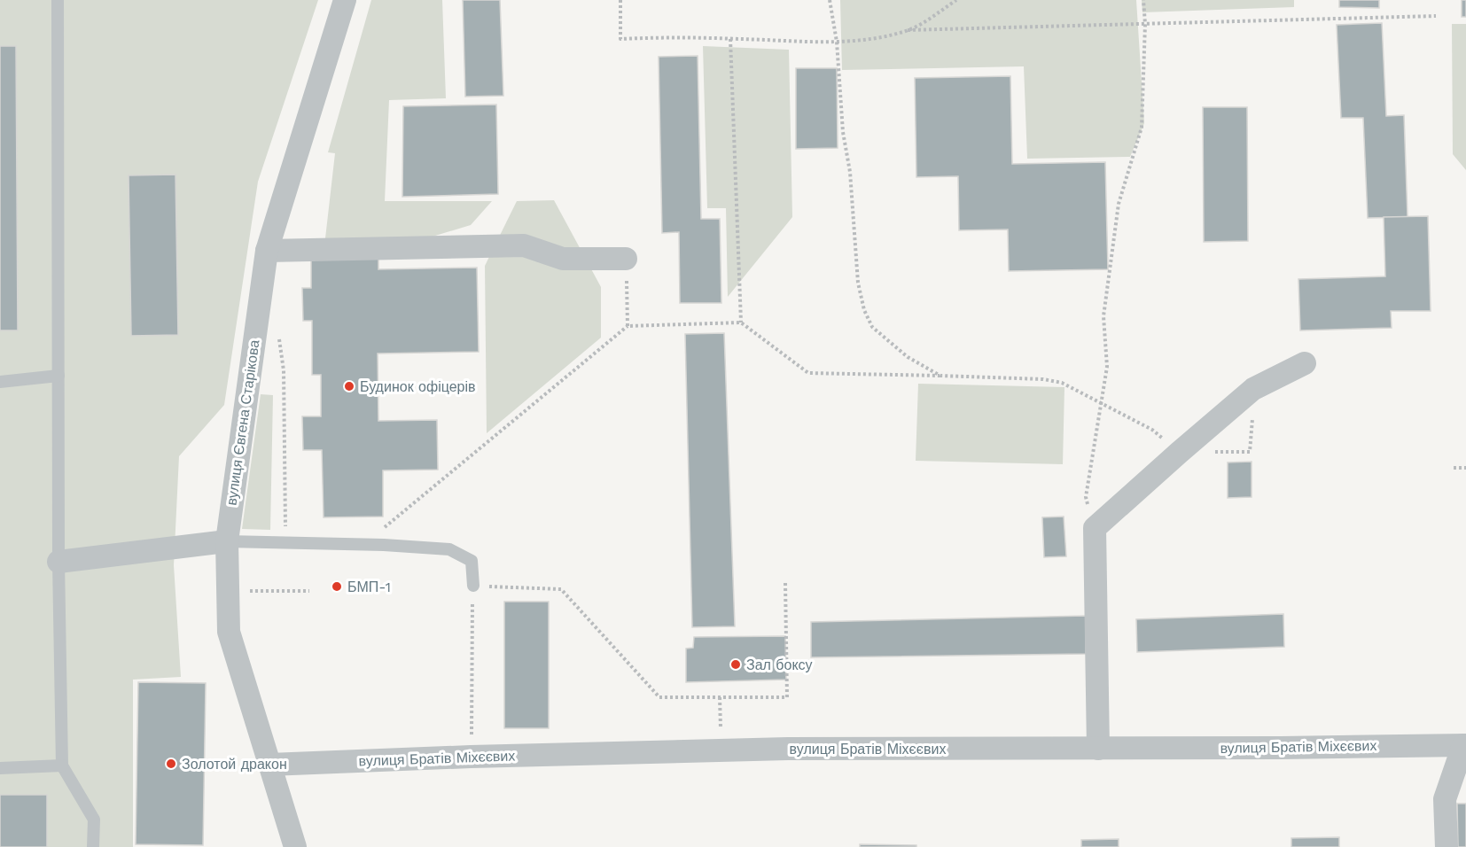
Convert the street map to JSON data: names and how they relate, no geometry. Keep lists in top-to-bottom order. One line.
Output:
{"streets":{"street":["вулиця Євгена Старікова","вулиця Братів Міхєєвих"]},"crossings":[["вулиця Євгена Старікова","вулиця Братів Міхєєвих"]],"places":["Будинок офіцерів","БМП-1","Зал боксу","Золотой дракон"]}
